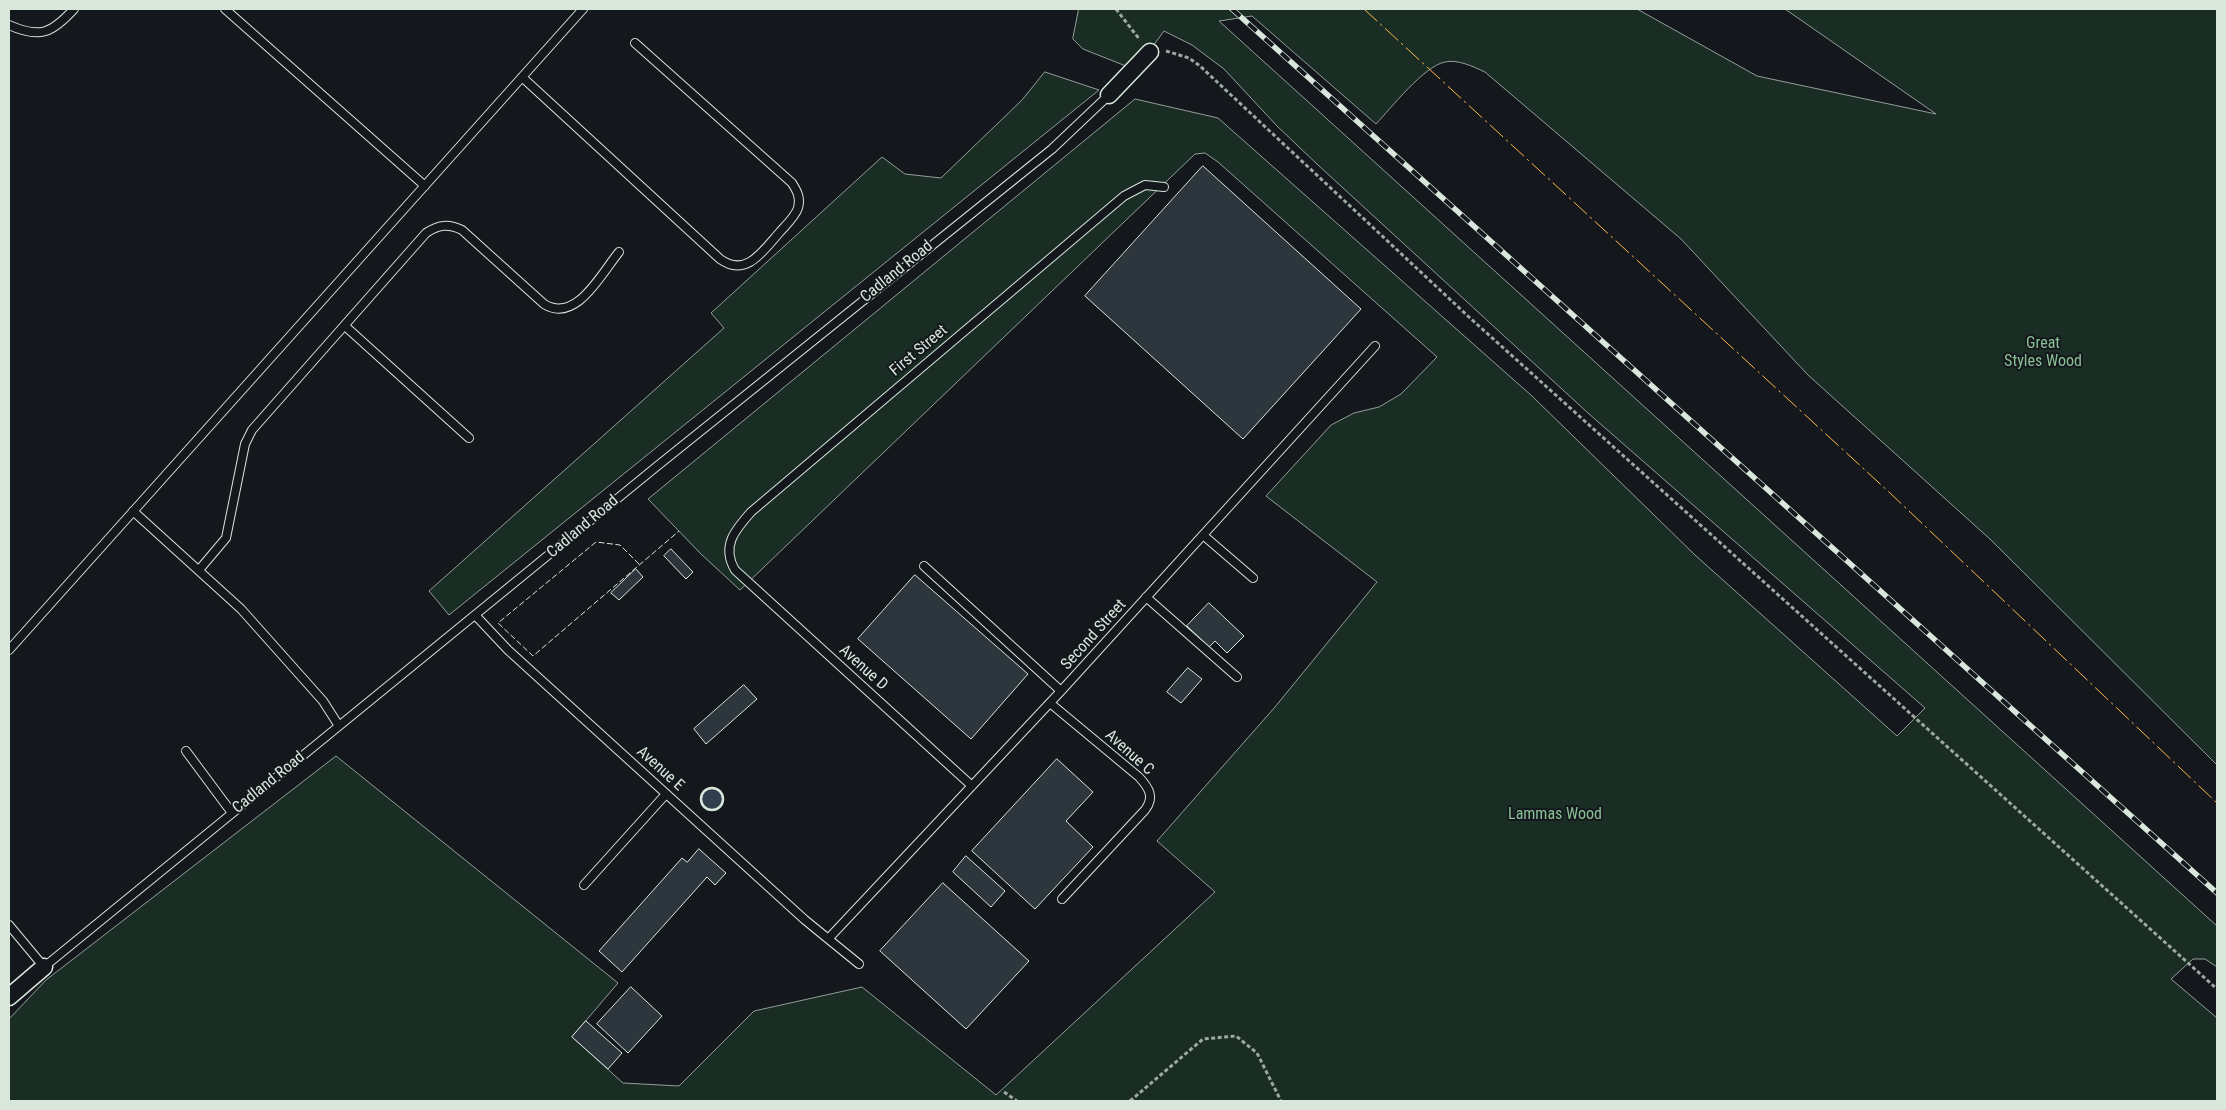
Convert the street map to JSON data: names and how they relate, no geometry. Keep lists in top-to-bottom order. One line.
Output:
{"streets":{"street":["Cadland Road"],"lane":["First Street","Second Street","Avenue D","Avenue C","Avenue E"]},"crossings":[["Cadland Road","Avenue E"],["First Street","Avenue D"],["Second Street","Avenue D"],["Second Street","Avenue C"],["Second Street","Avenue E"]],"parks":["Great Styles Wood","Lammas Wood"]}
